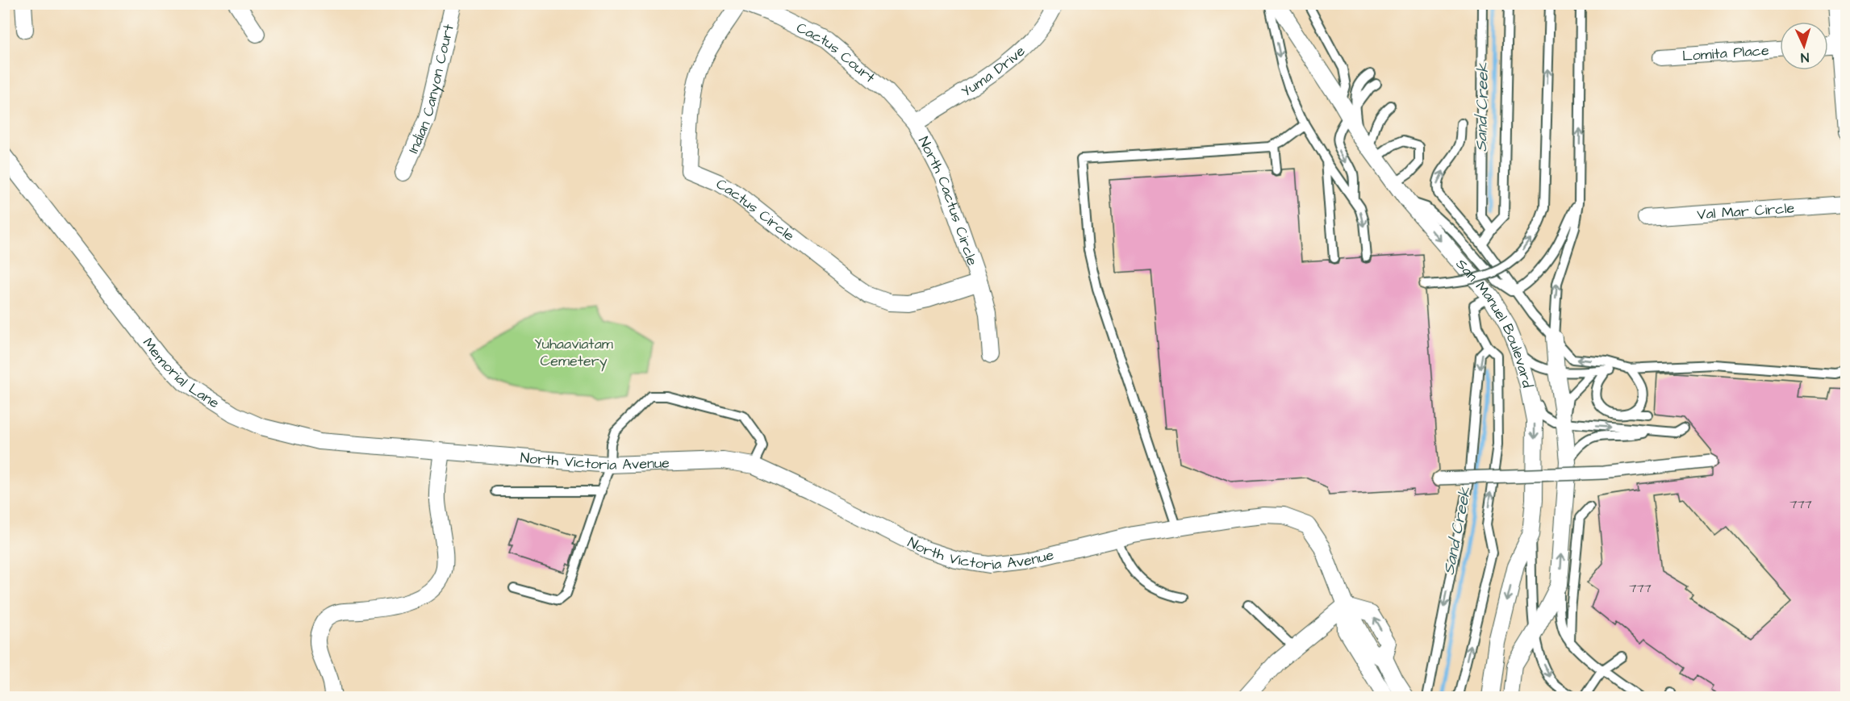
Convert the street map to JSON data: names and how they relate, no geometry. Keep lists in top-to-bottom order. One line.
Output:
{"streets":{"street":["Cactus Court","Lomita Place","Yuma Drive","Indian Canyon Court","North Cactus Circle","Cactus Circle","Val Mar Circle","San Manuel Boulevard","Memorial Lane","North Victoria Avenue"]},"crossings":[["Cactus Court","Yuma Drive"],["Cactus Court","North Cactus Circle"],["Cactus Court","Cactus Circle"],["Yuma Drive","North Cactus Circle"],["North Cactus Circle","Cactus Circle"],["Memorial Lane","North Victoria Avenue"]],"water":["Sand Creek"],"parks":["Yuhaaviatam Cemetery"],"house_numbers":["777","777"],"north":"bottom"}
